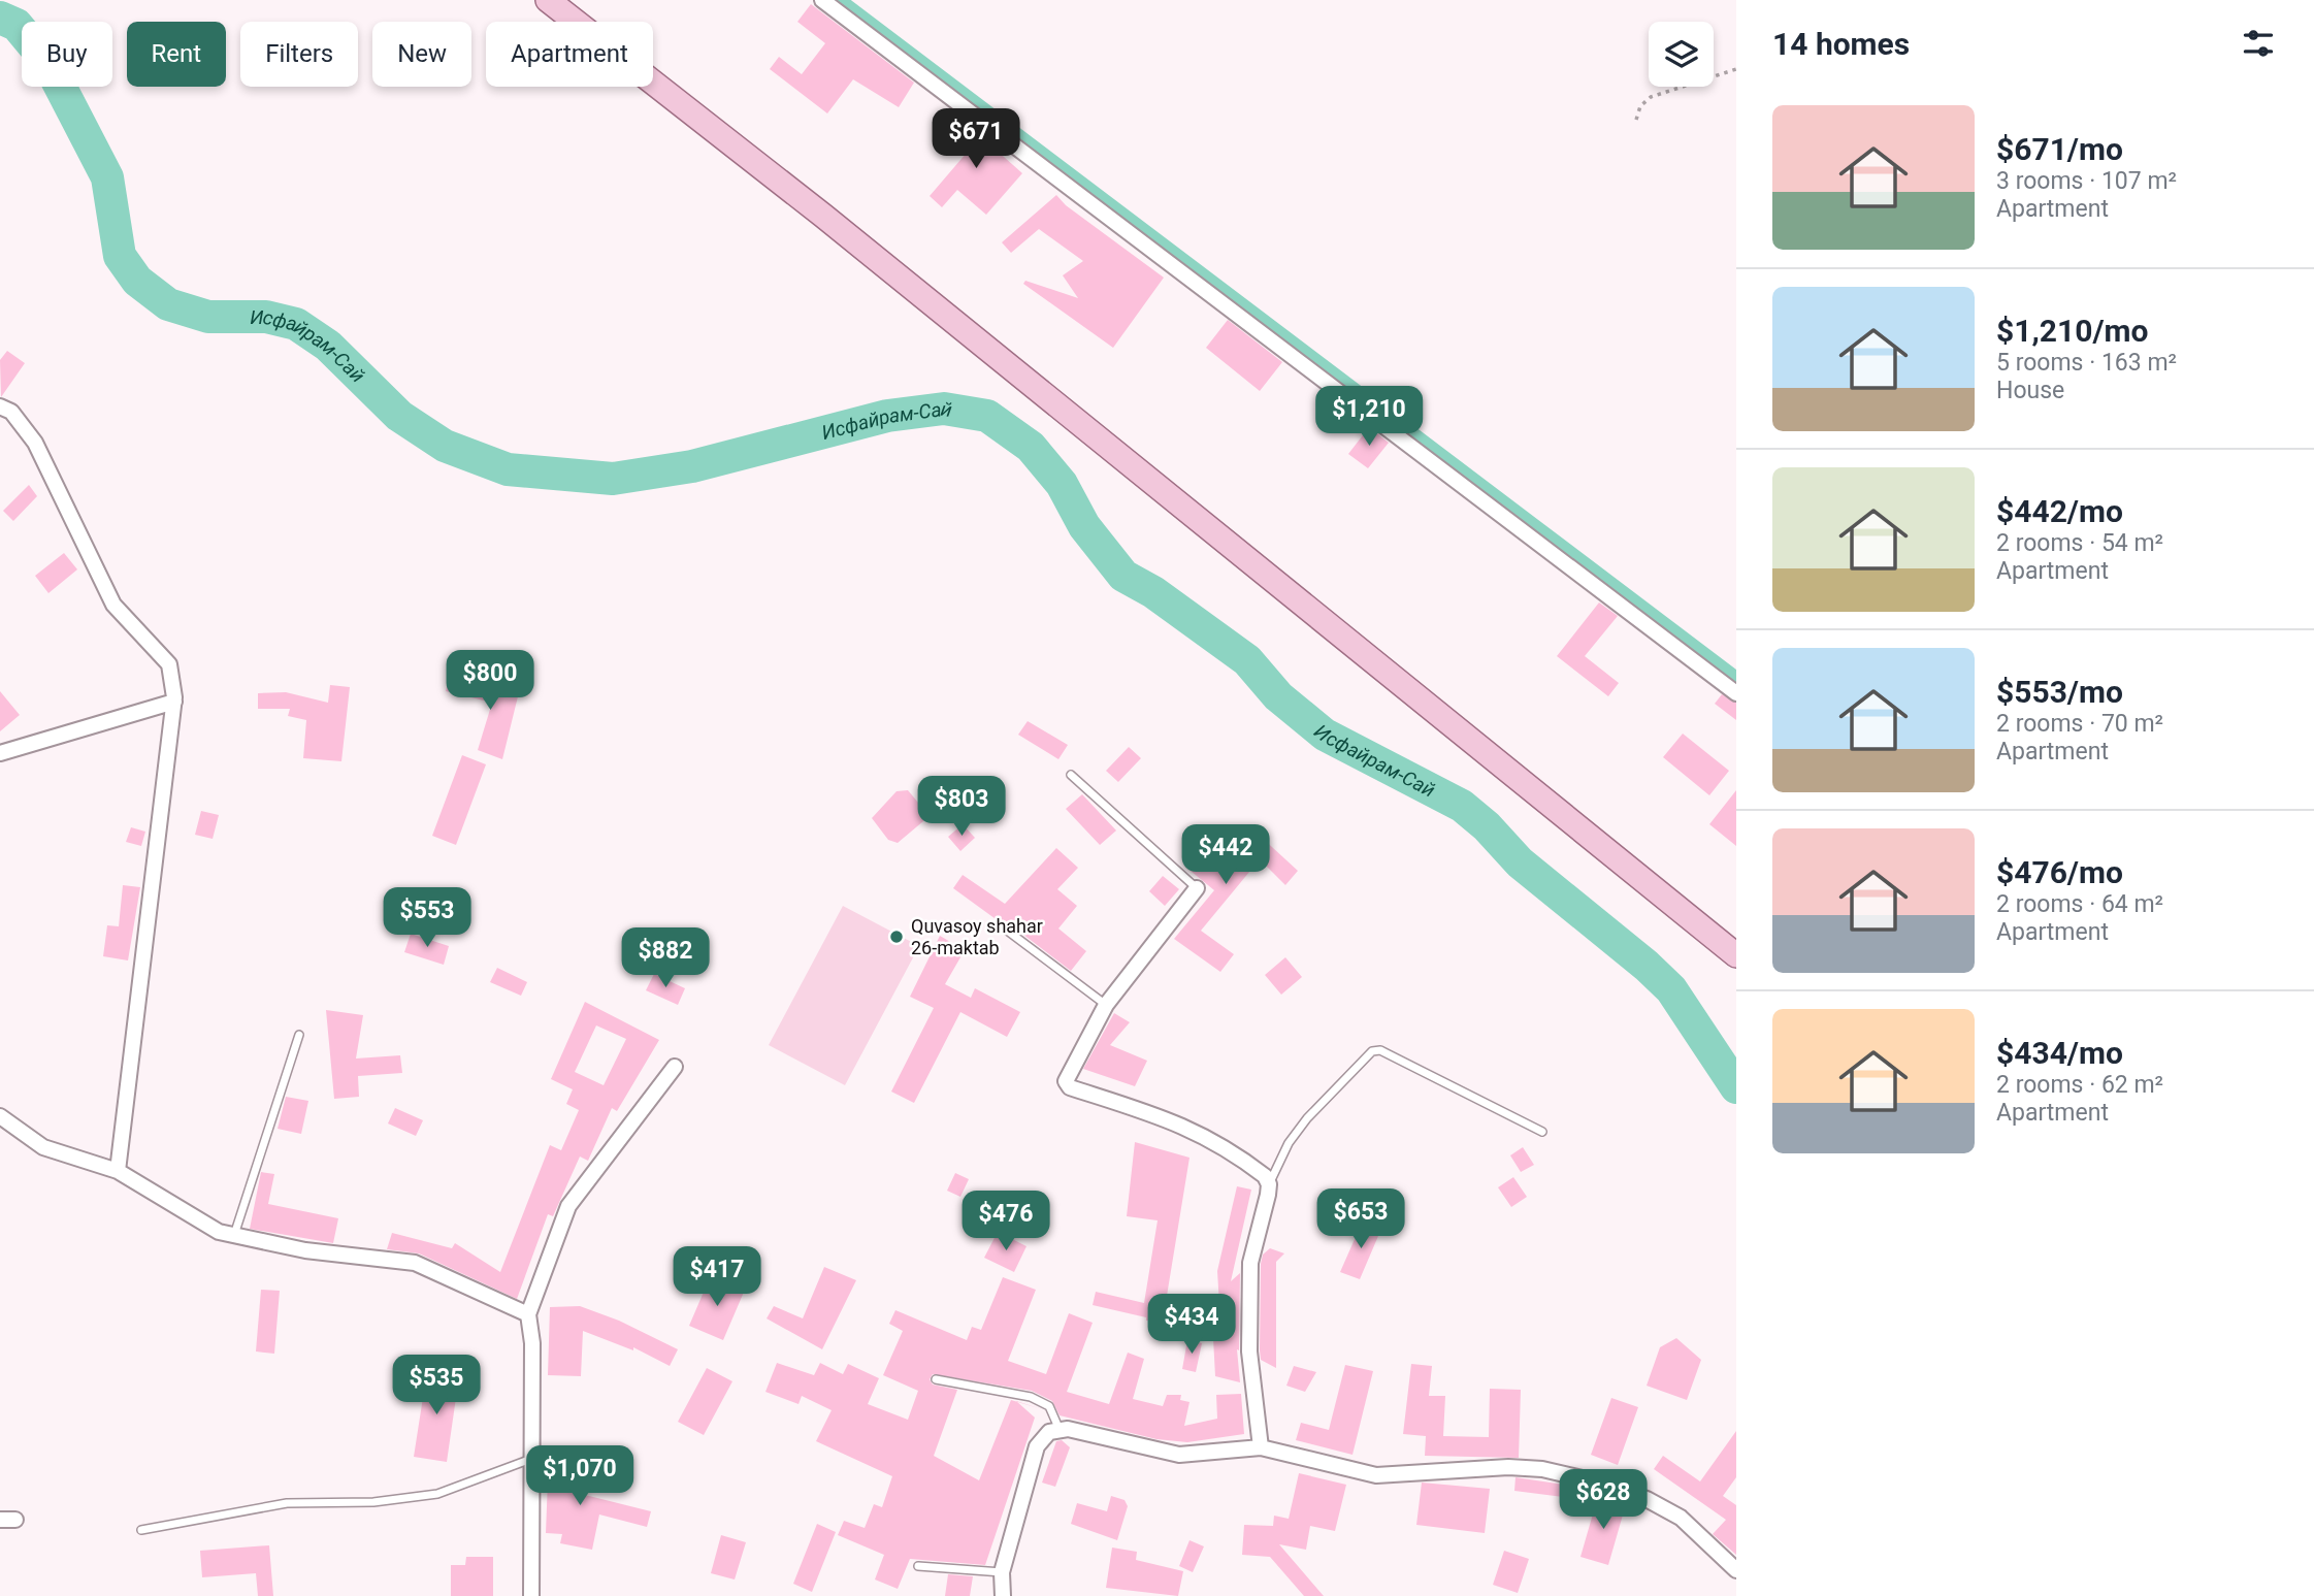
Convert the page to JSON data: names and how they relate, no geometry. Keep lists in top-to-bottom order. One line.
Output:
{"water":["Исфайрам-Сай"],"places":["Quvasoy shahar 26-maktab"],"page":{"heading":"14 homes","chip":["Buy","Rent","Filters","New","Apartment"],"list":[{"name":"$671/mo","note":"3 rooms · 107 m² · Apartment"},{"name":"$1,210/mo","note":"5 rooms · 163 m² · House"},{"name":"$442/mo","note":"2 rooms · 54 m² · Apartment"},{"name":"$553/mo","note":"2 rooms · 70 m² · Apartment"},{"name":"$476/mo","note":"2 rooms · 64 m² · Apartment"},{"name":"$434/mo","note":"2 rooms · 62 m² · Apartment"}],"price":["$671","$1,210","$800","$803","$442","$553","$882","$653","$476","$417","$434","$535","$1,070","$628"]}}
